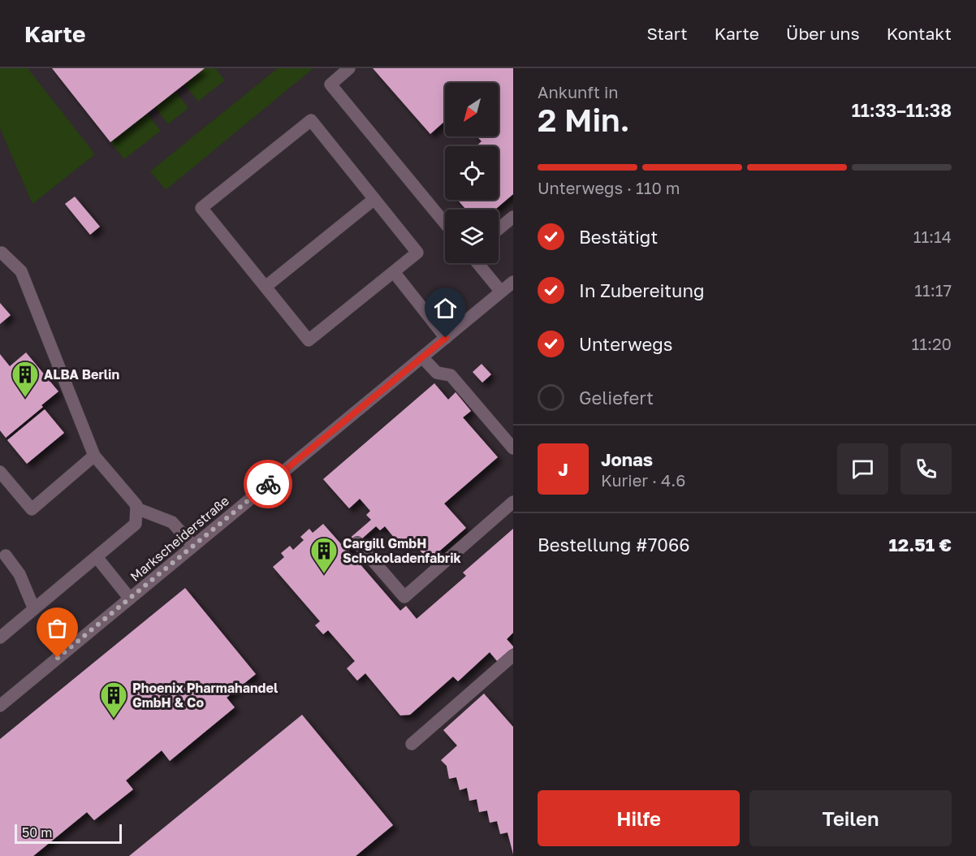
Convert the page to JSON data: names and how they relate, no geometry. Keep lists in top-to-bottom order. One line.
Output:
{"streets":{"street":["Markscheiderstraße"]},"places":{"building":["ALBA Berlin","Cargill GmbH Schokoladenfabrik","Phoenix Pharmahandel GmbH & Co"]},"scale_bar":"50 m","north":"bottom left","page":{"header":"Karte","nav":["Start","Karte","Über uns","Kontakt"],"heading":["2 Min.","Ankunft in","11:33–11:38"],"panel":["Jonas","Kurier · 4.6","Bestellung #7066","12.51 €"],"bar":"Unterwegs · 110 m","list":[["Bestätigt","11:14"],["In Zubereitung","11:17"],["Unterwegs","11:20"],"Geliefert"],"round":"J","buttons":["Hilfe","Teilen"],"scale":"50 m"}}
